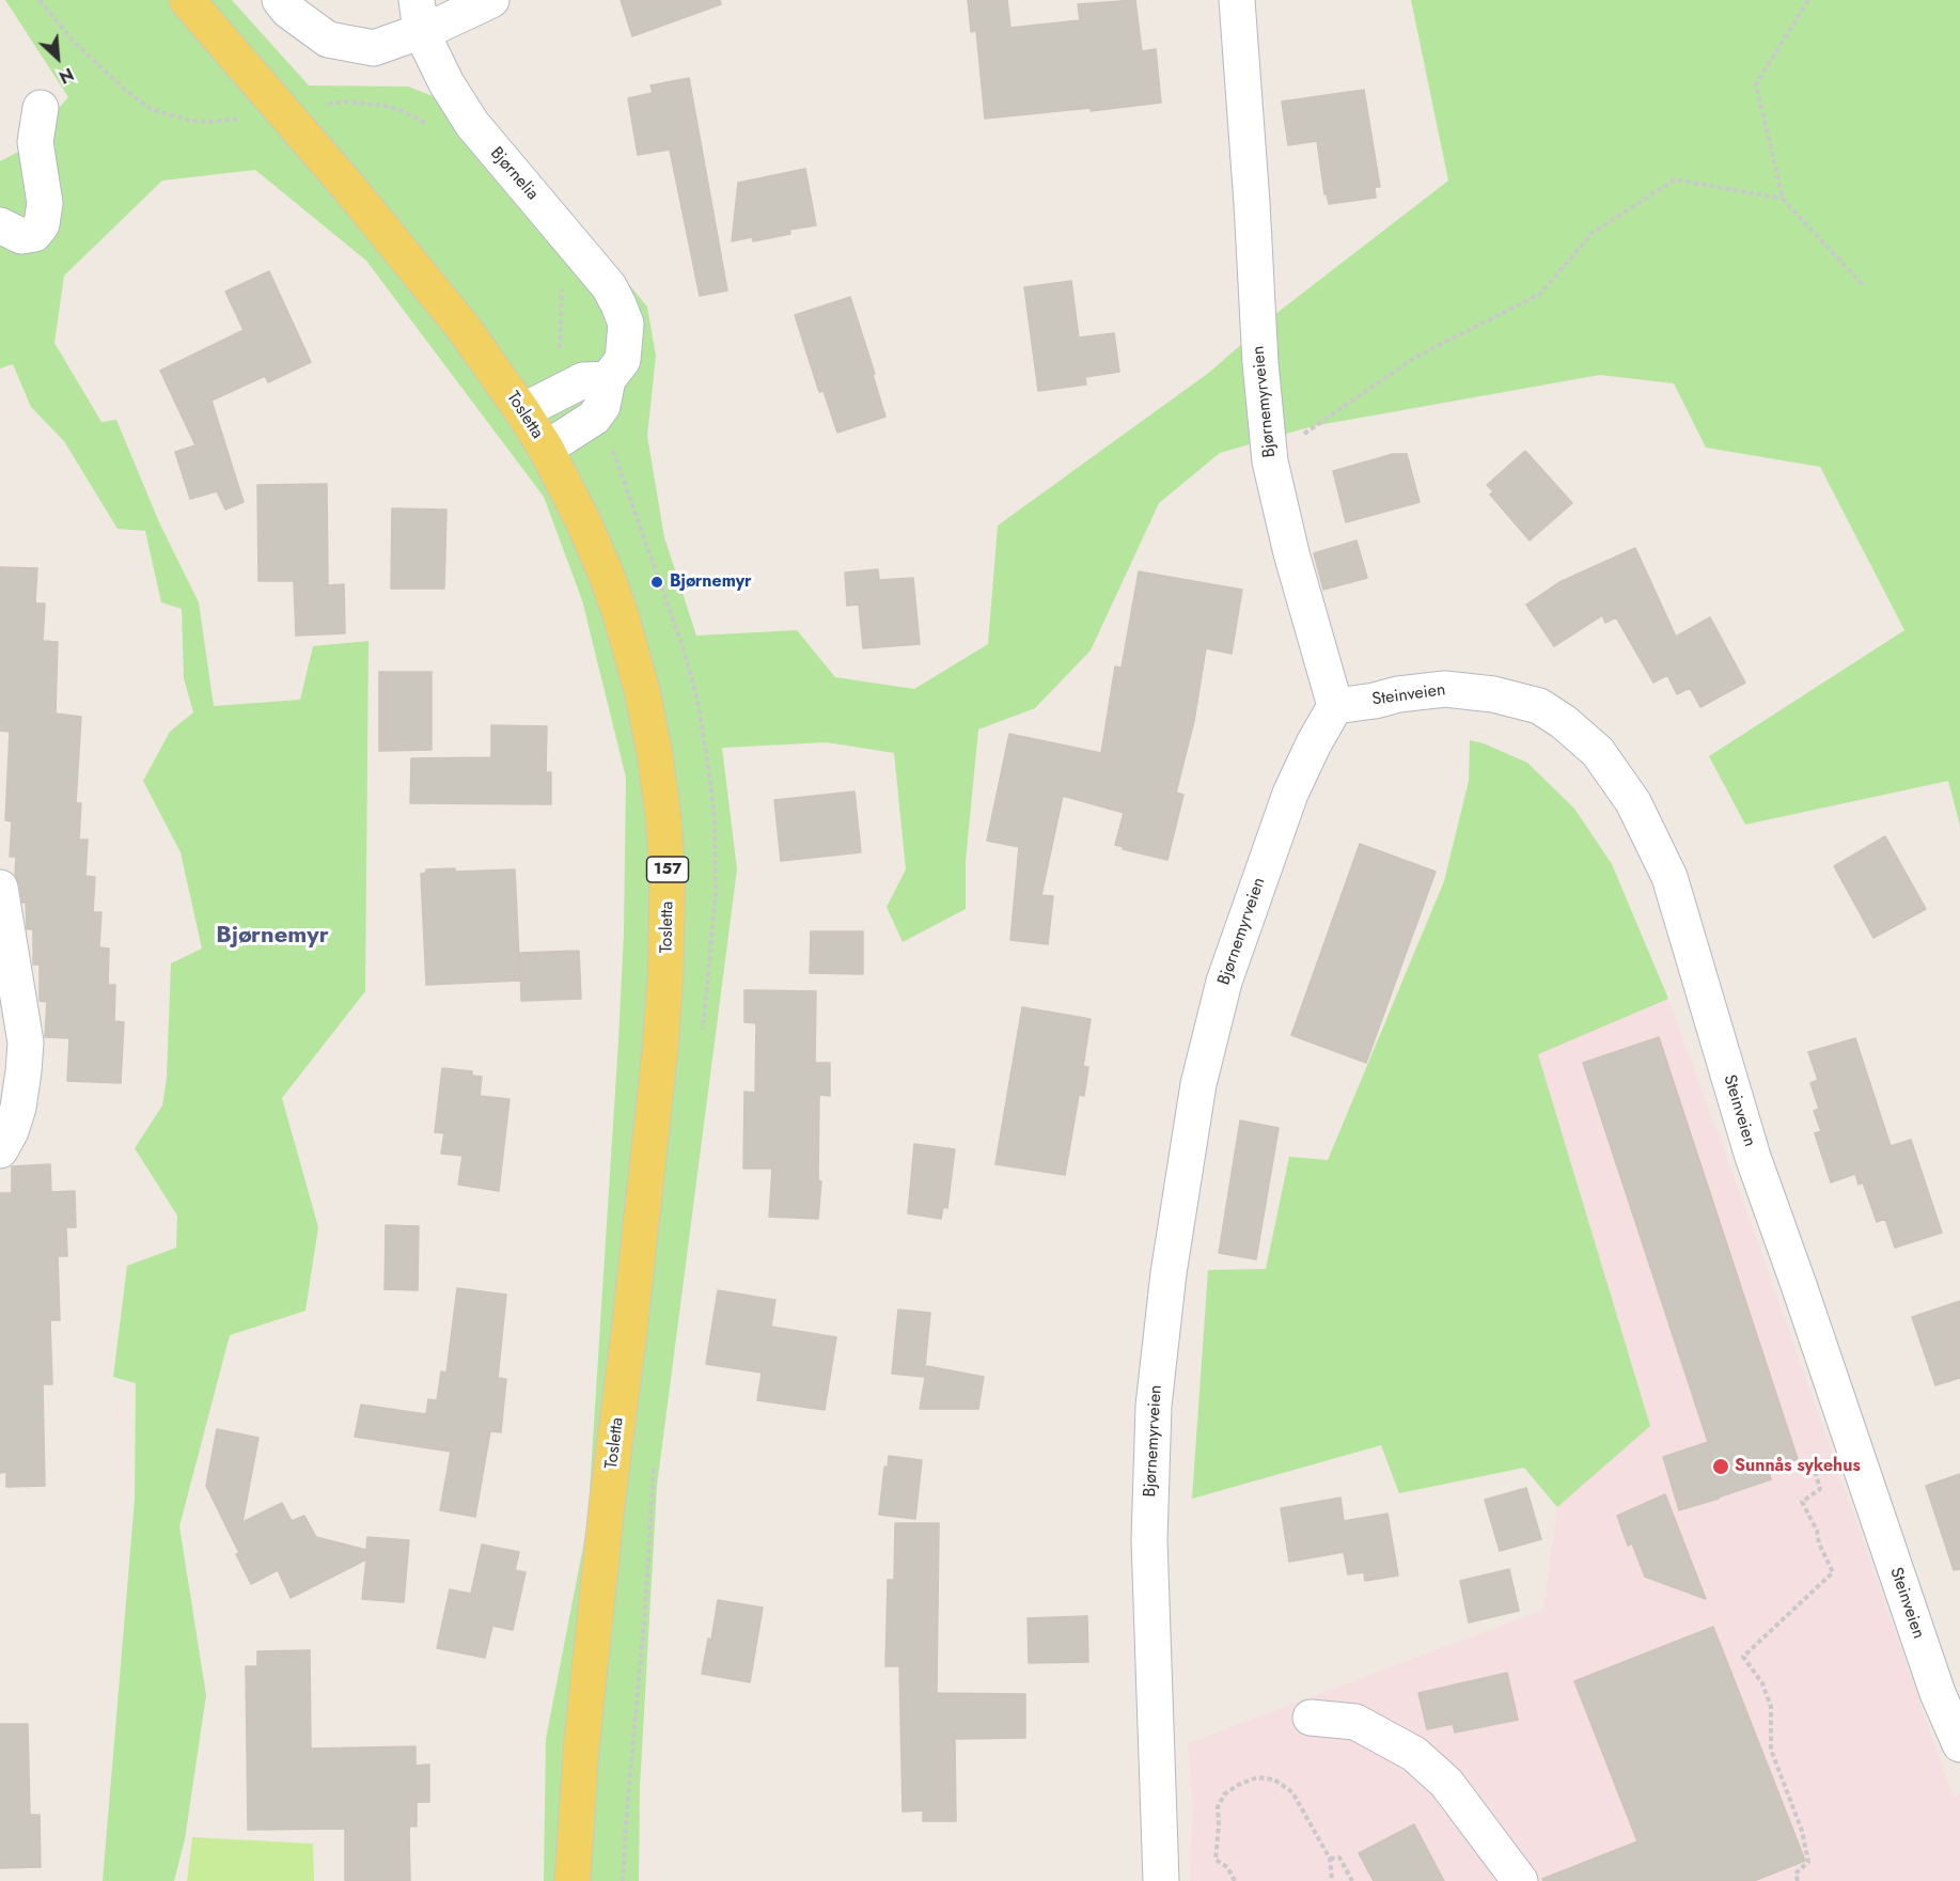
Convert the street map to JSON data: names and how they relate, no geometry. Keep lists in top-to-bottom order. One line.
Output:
{"streets":{"main road":["Tosletta","157"],"street":["Bjørnelia","Bjørnemyrveien","Steinveien"]},"crossings":[["Bjørnelia","Tosletta"],["Bjørnemyrveien","Steinveien"]],"districts":["Bjørnemyr"],"places":["Bjørnemyr","Sunnås sykehus"],"north":"bottom right"}
